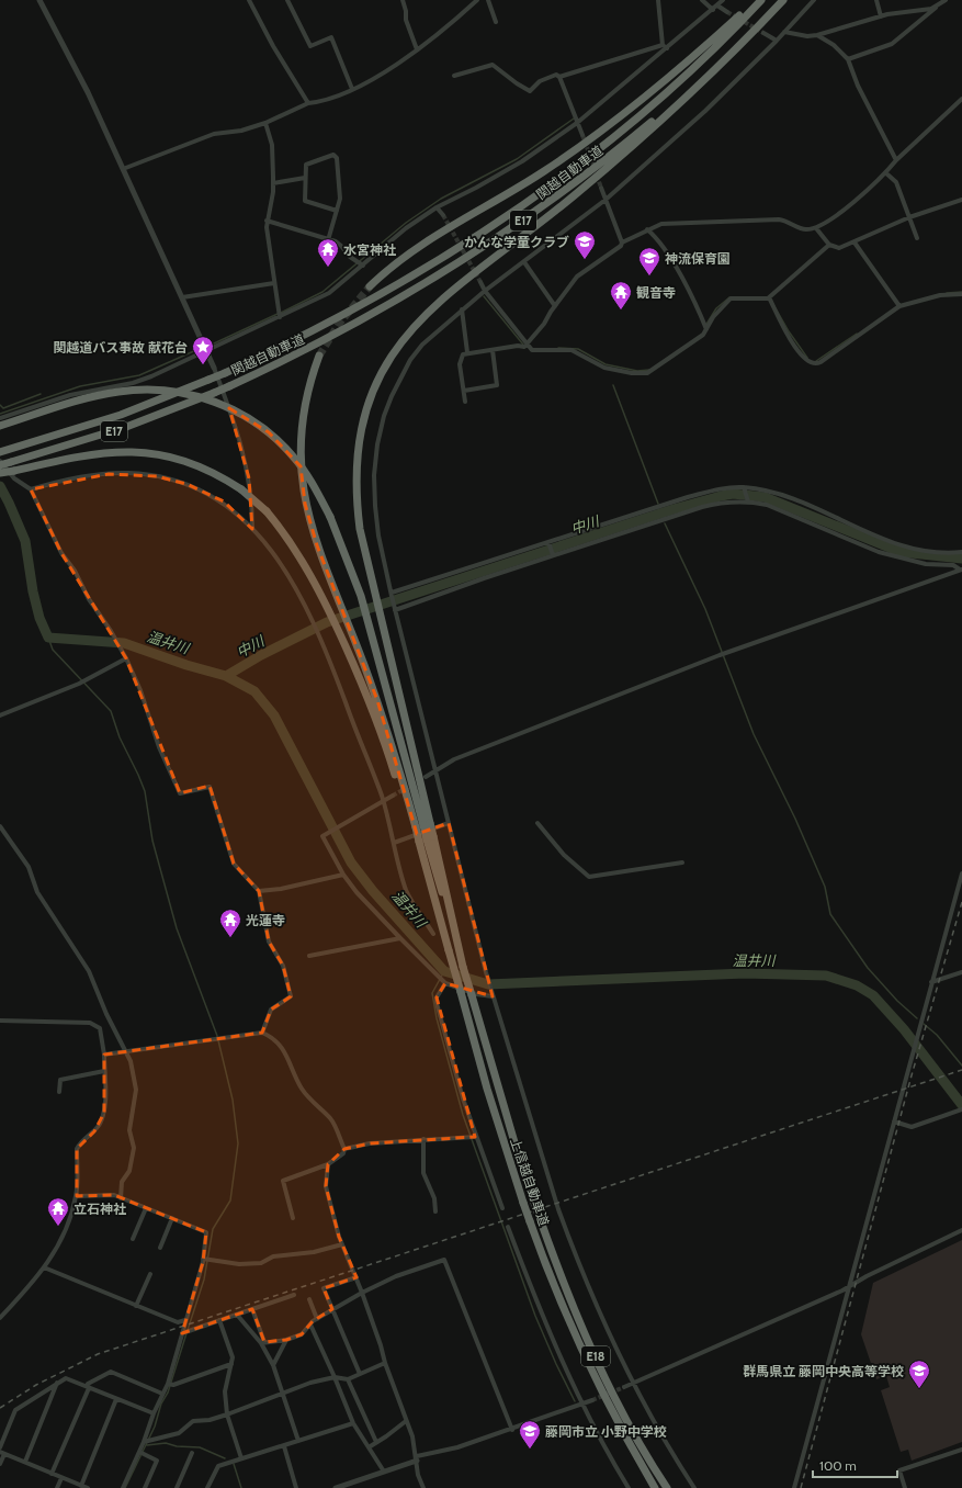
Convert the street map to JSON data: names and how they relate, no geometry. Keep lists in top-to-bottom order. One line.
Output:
{"streets":{"highway":["関越自動車道","E17","上信越自動車道","E18"]},"crossings":[["関越自動車道","E17"]],"water":["中川","温井川"],"places":{"school or university":["かんな学童クラブ","神流保育園","群馬県立 藤岡中央高等学校","藤岡市立 小野中学校"],"temple":["水宮神社","観音寺","光蓮寺","立石神社"],"place":["関越道バス事故 献花台"]},"scale_bar":"100 m"}
